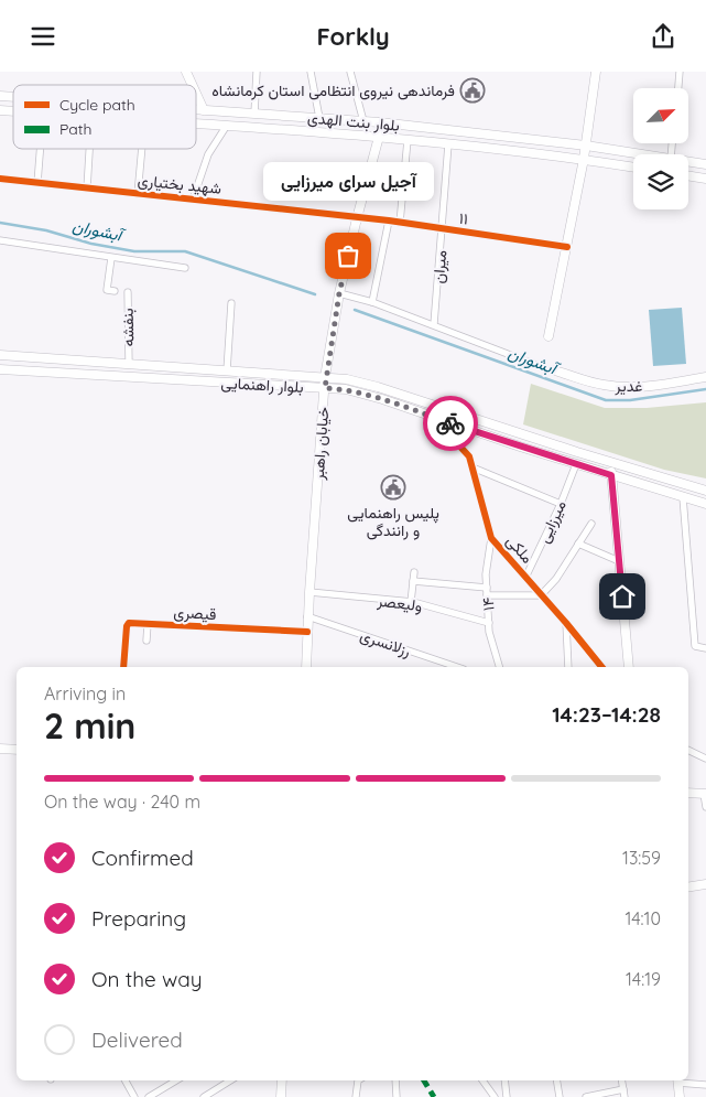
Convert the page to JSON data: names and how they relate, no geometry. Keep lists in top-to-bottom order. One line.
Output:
{"streets":{"main road":["بلوار بنت الهدی","بلوار راهنمایی","غدیر","خیابان راهبر"],"street":["شهید بختیاری","۱۱","میران","بنفشه","میرزایی","ملکی","ولیعصر","۱۴","قیصری","رزلانسری"]},"crossings":[["بلوار بنت الهدی","میران"],["بلوار بنت الهدی","خیابان راهبر"],["شهید بختیاری","۱۱"],["شهید بختیاری","خیابان راهبر"],["۱۱","میران"],["۱۱","خیابان راهبر"],["بنفشه","بلوار راهنمایی"],["بلوار راهنمایی","خیابان راهبر"],["بلوار راهنمایی","میرزایی"],["خیابان راهبر","ولیعصر"],["خیابان راهبر","قیصری"],["خیابان راهبر","رزلانسری"],["میرزایی","ملکی"],["ملکی","۱۴"],["ولیعصر","۱۴"]],"water":["آبشوران"],"places":{"public building":["فرماندهی نیروی انتظامی استان کرمانشاه","پلیس راهنمایی و رانندگی"],"other":["آجیل سرای میرزایی"]},"legend":["Cycle path","Path"],"north":"top right","page":{"header":"Forkly","bubble":"آجیل سرای میرزایی","heading":["2 min","Arriving in","14:23–14:28"],"bar":"On the way · 240 m","list":[["Confirmed","13:59"],["Preparing","14:10"],["On the way","14:19"],"Delivered"]}}
